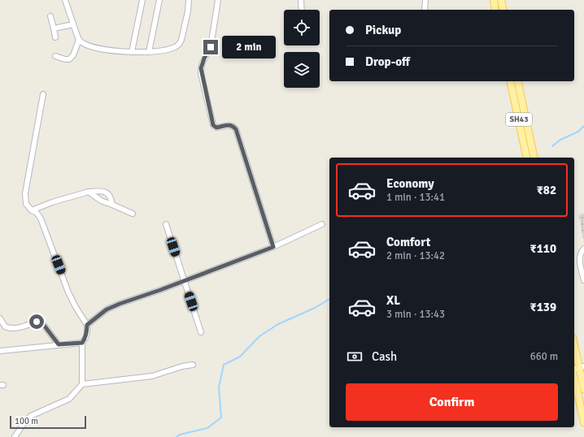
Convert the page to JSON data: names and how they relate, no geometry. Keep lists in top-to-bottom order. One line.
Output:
{"streets":{"main road":["SH43"]},"scale_bar":"100 m","page":{"banner":["Pickup","Drop-off"],"bubble":"2 min","list":[{"name":"Economy","note":"1 min · 13:41","value":"₹82"},{"name":"Comfort","note":"2 min · 13:42","value":"₹110"},{"name":"XL","note":"3 min · 13:43","value":"₹139"}],"pay":["Cash","660 m"],"buttons":"Confirm","scale":"100 m"}}
